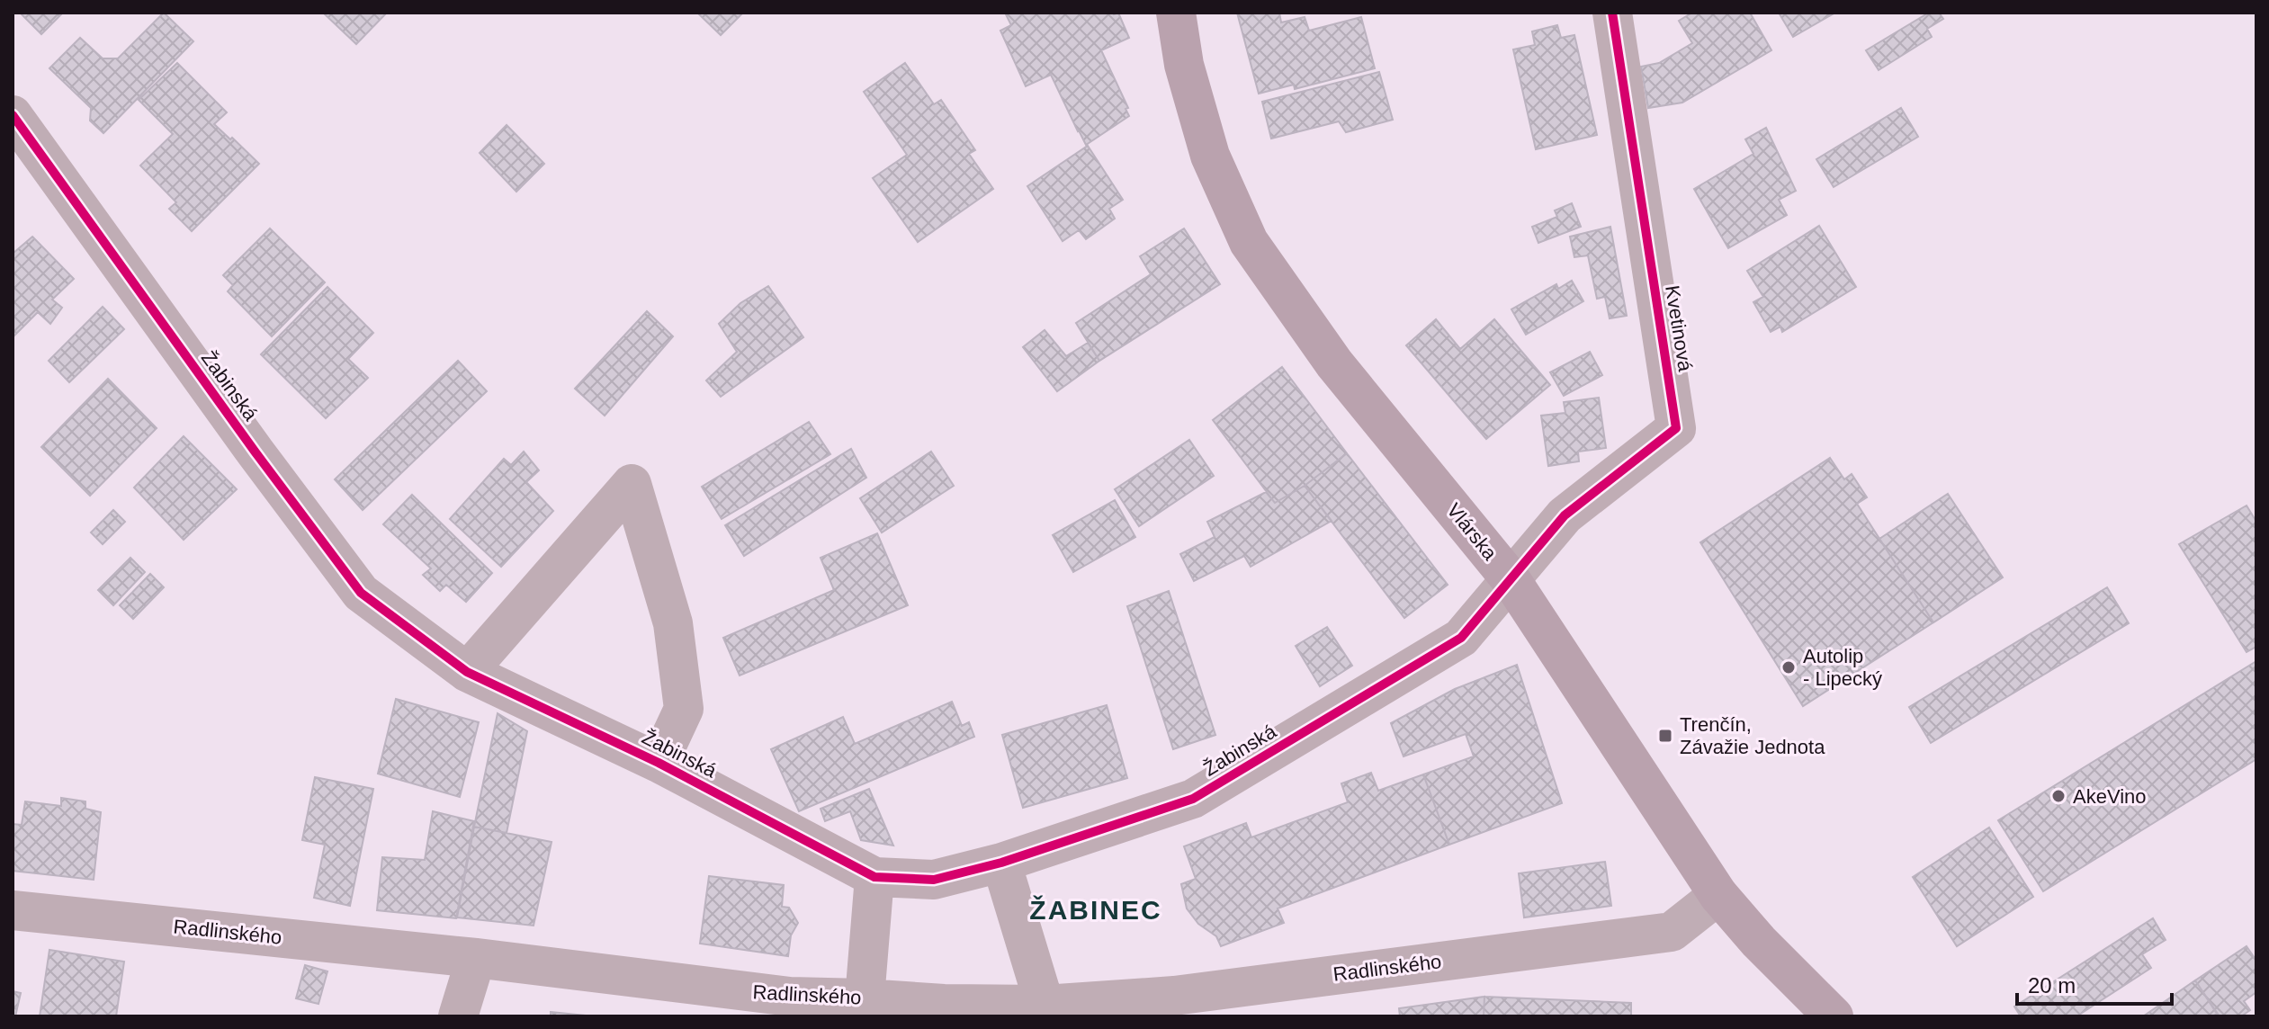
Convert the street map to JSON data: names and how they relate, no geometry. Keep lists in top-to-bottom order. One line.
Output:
{"streets":{"main road":["Vlárska"],"street":["Kvetinová","Žabinská","Radlinského"]},"crossings":[["Kvetinová","Žabinská"],["Kvetinová","Vlárska"],["Žabinská","Vlárska"],["Vlárska","Radlinského"]],"districts":["ŽABINEC"],"places":{"other":["Autolip - Lipecký","AkeVino"],"transit":["Trenčín, Závažie Jednota"]},"scale_bar":"20 m"}
